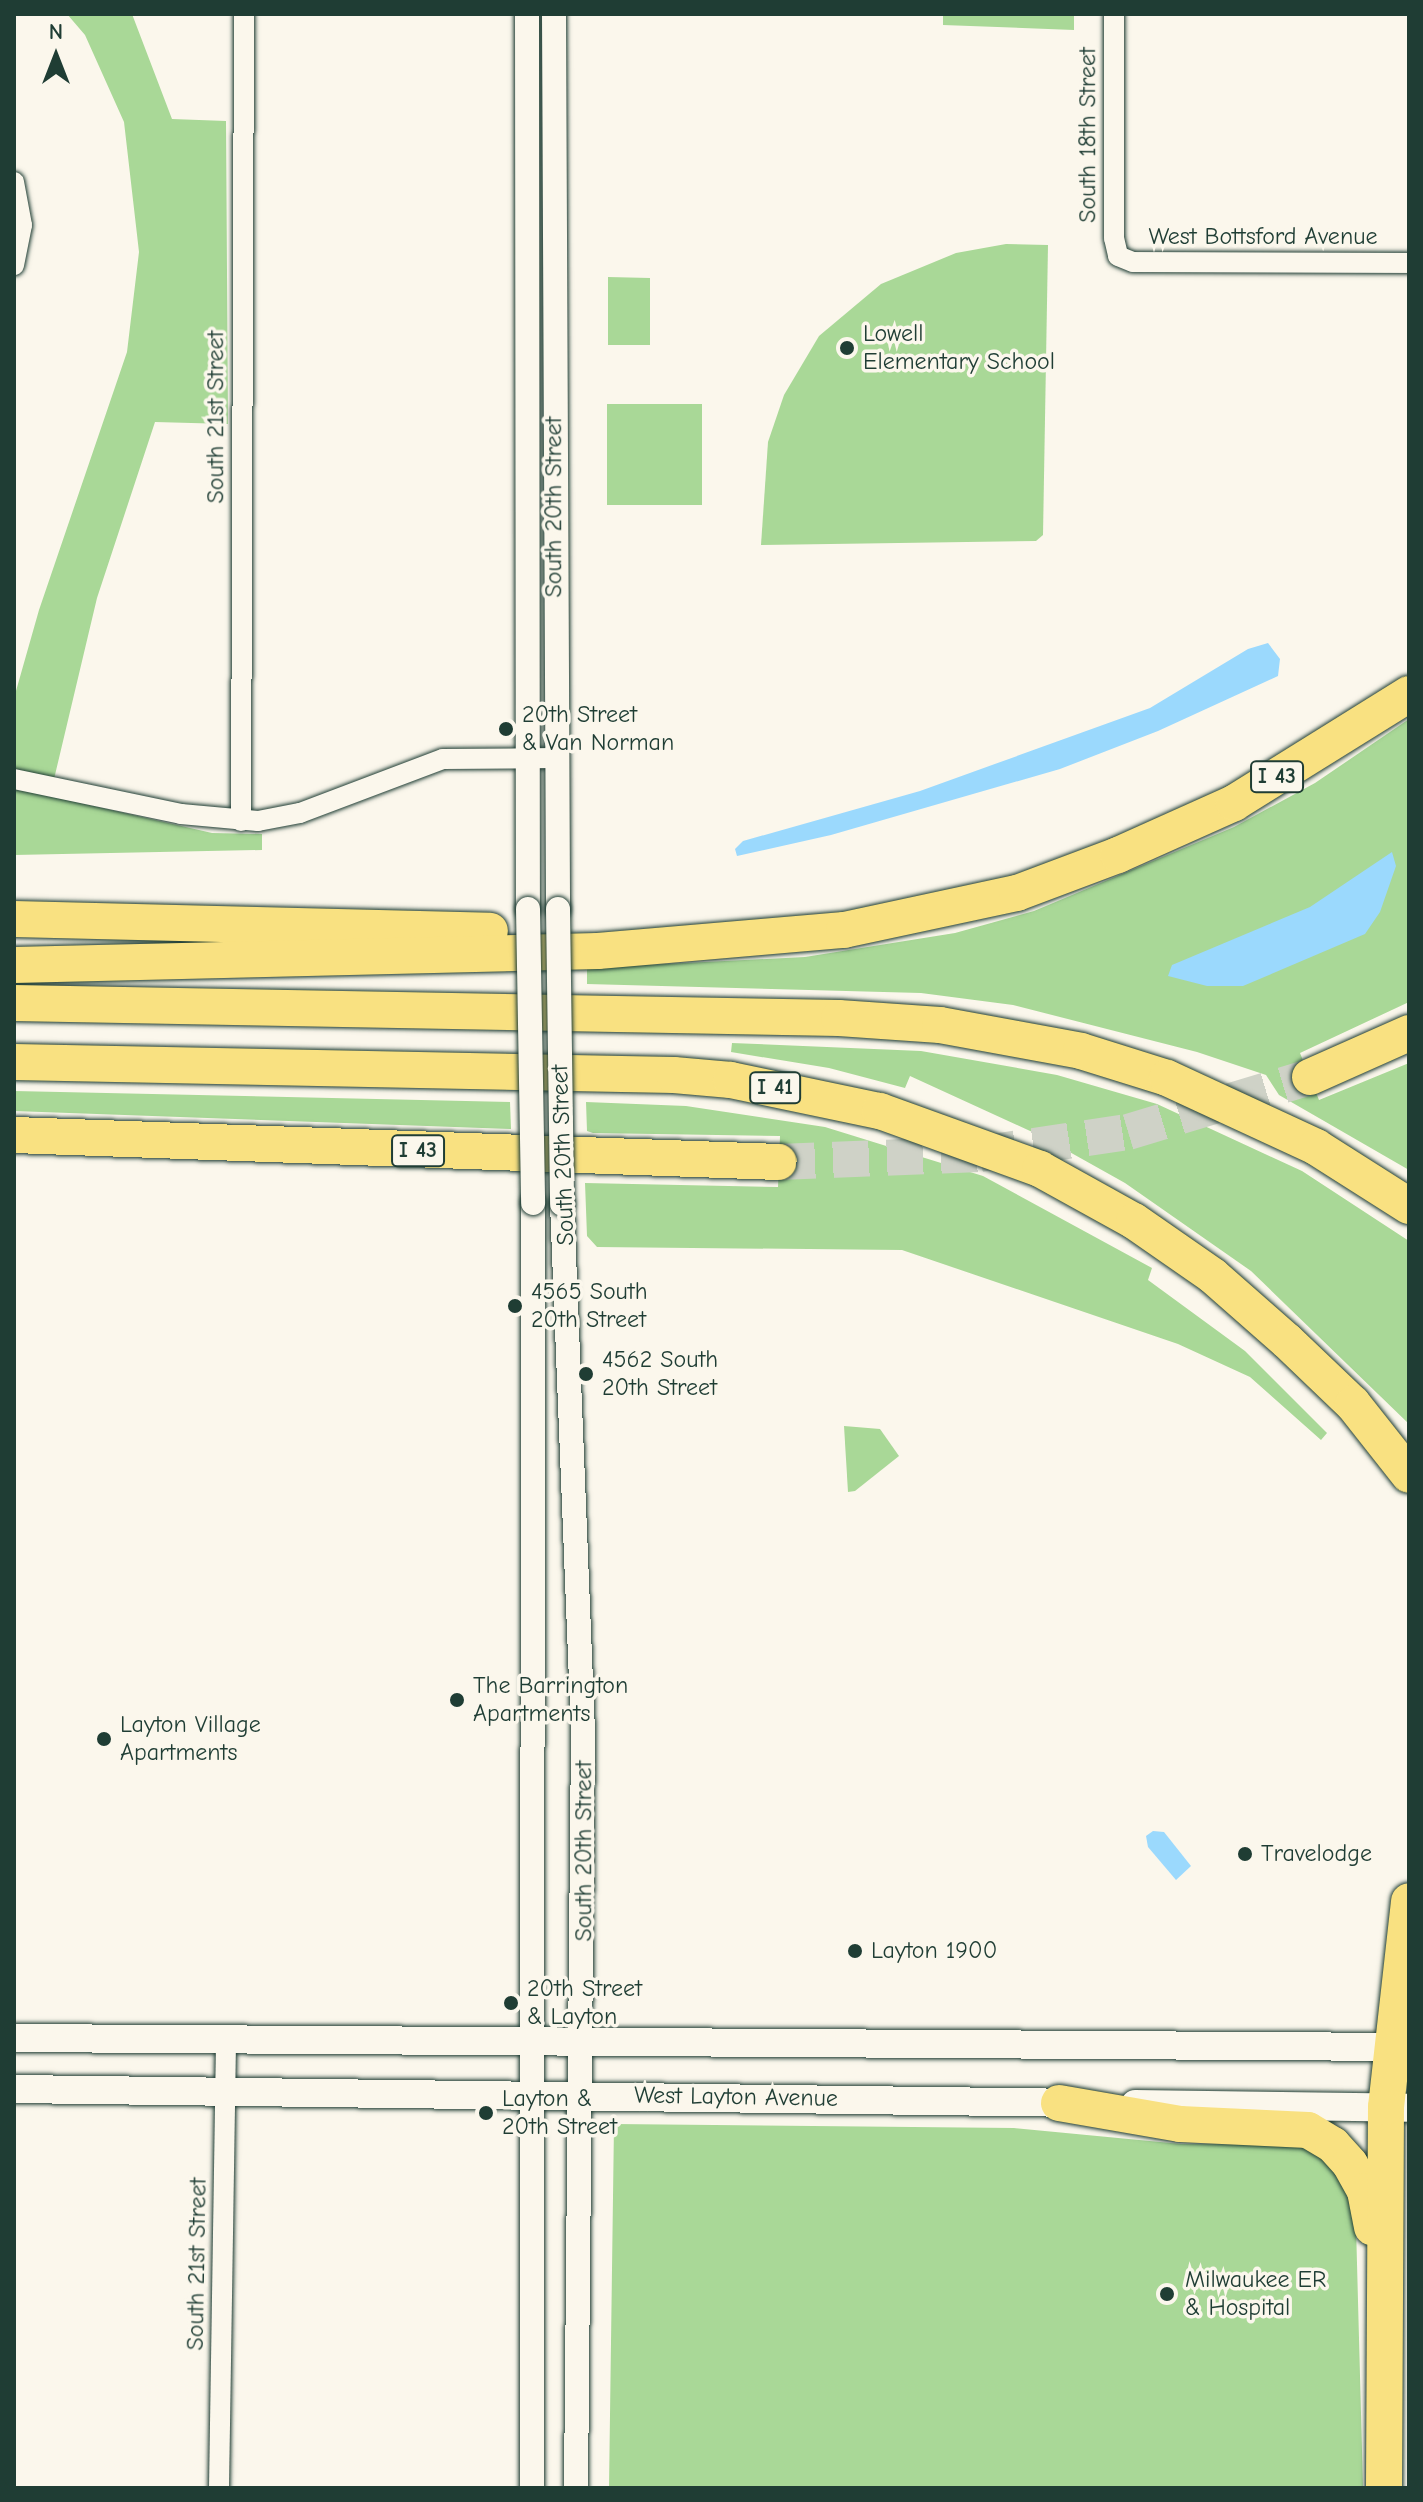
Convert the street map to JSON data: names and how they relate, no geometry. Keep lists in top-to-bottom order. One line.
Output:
{"streets":{"highway":["I 43","I 41"],"main road":["West Layton Avenue"],"street":["South 18th Street","West Bottsford Avenue","South 21st Street","South 20th Street"]},"crossings":[["South 18th Street","West Bottsford Avenue"],["South 21st Street","West Layton Avenue"],["South 20th Street","West Layton Avenue"]],"places":["Lowell Elementary School","20th Street & Van Norman","4565 South 20th Street","4562 South 20th Street","The Barrington Apartments","Layton Village Apartments","Travelodge","Layton 1900","20th Street & Layton","Layton & 20th Street","Milwaukee ER & Hospital"],"north":"top"}
